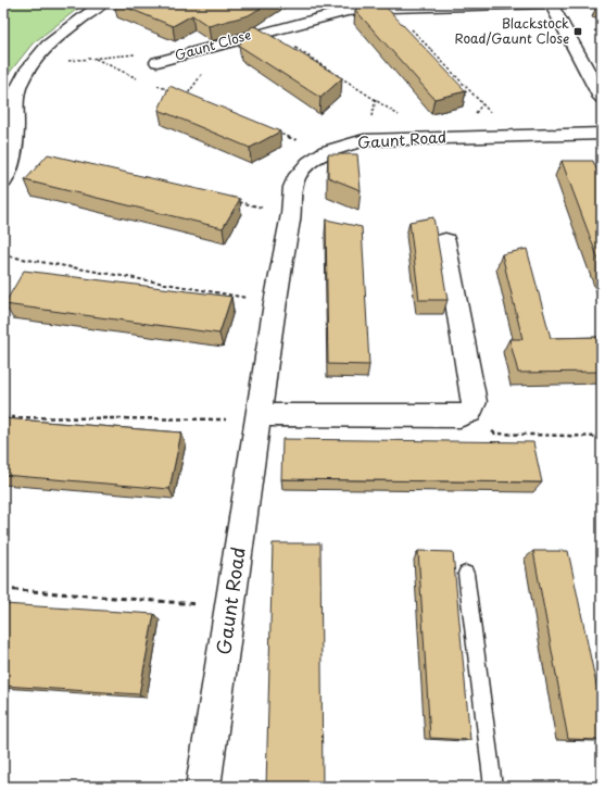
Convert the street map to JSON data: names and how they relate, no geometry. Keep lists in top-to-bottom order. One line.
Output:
{"streets":{"street":["Gaunt Close","Gaunt Road"]},"places":{"transit":["Blackstock Road/Gaunt Close"]}}
